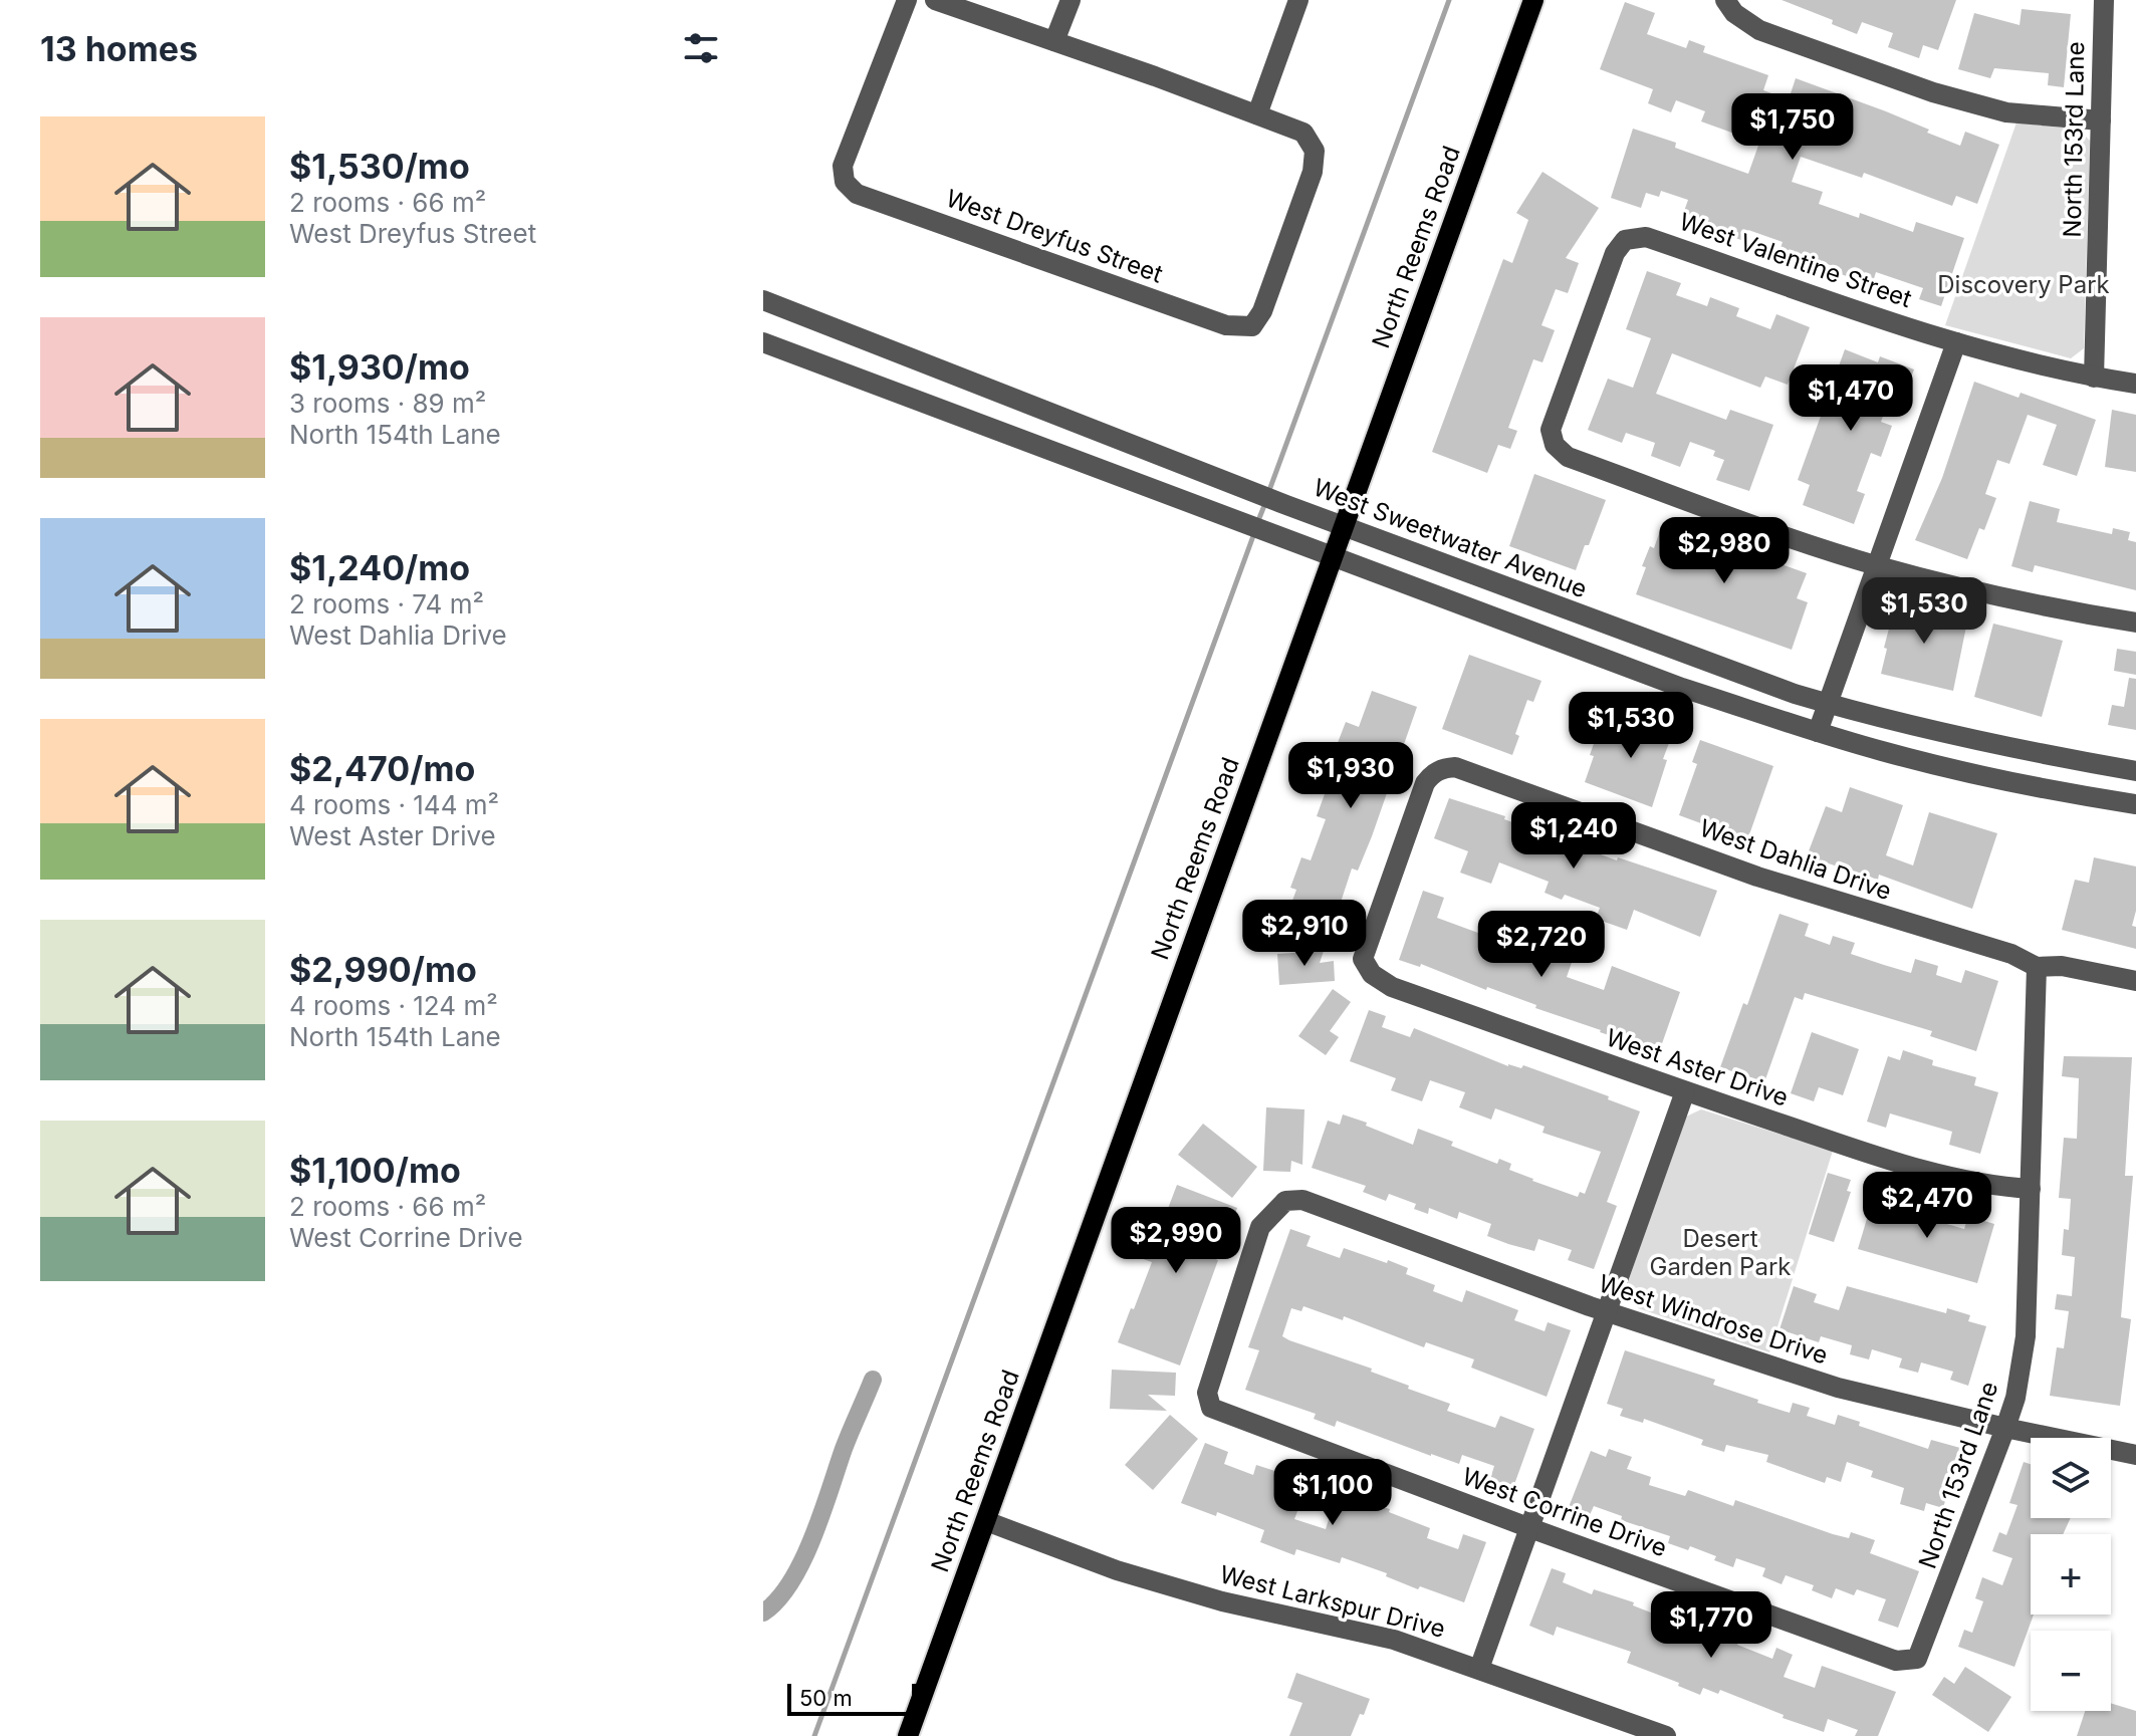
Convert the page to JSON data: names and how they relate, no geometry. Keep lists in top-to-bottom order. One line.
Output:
{"streets":{"main road":["North Reems Road"],"street":["North 153rd Lane","West Dreyfus Street","West Valentine Street","West Sweetwater Avenue","West Dahlia Drive","West Aster Drive","West Windrose Drive","West Corrine Drive","West Larkspur Drive"]},"crossings":[["North 153rd Lane","West Valentine Street"],["North 153rd Lane","West Dahlia Drive"],["North 153rd Lane","West Aster Drive"],["North 153rd Lane","West Windrose Drive"],["North 153rd Lane","West Corrine Drive"],["North Reems Road","West Sweetwater Avenue"],["North Reems Road","West Larkspur Drive"],["West Dahlia Drive","West Aster Drive"],["West Windrose Drive","West Corrine Drive"]],"parks":["Discovery Park","Desert Garden Park"],"scale_bar":"50 m","page":{"heading":"13 homes","price":["$1,750","$1,470","$2,980","$1,530","$1,530","$1,930","$1,240","$2,910","$2,720","$2,470","$2,990","$1,100","$1,770"],"list":[{"name":"$1,530/mo","note":"2 rooms · 66 m² · West Dreyfus Street"},{"name":"$1,930/mo","note":"3 rooms · 89 m² · North 154th Lane"},{"name":"$1,240/mo","note":"2 rooms · 74 m² · West Dahlia Drive"},{"name":"$2,470/mo","note":"4 rooms · 144 m² · West Aster Drive"},{"name":"$2,990/mo","note":"4 rooms · 124 m² · North 154th Lane"},{"name":"$1,100/mo","note":"2 rooms · 66 m² · West Corrine Drive"}],"map_buttons":["+","−"],"scale":"50 m"}}
